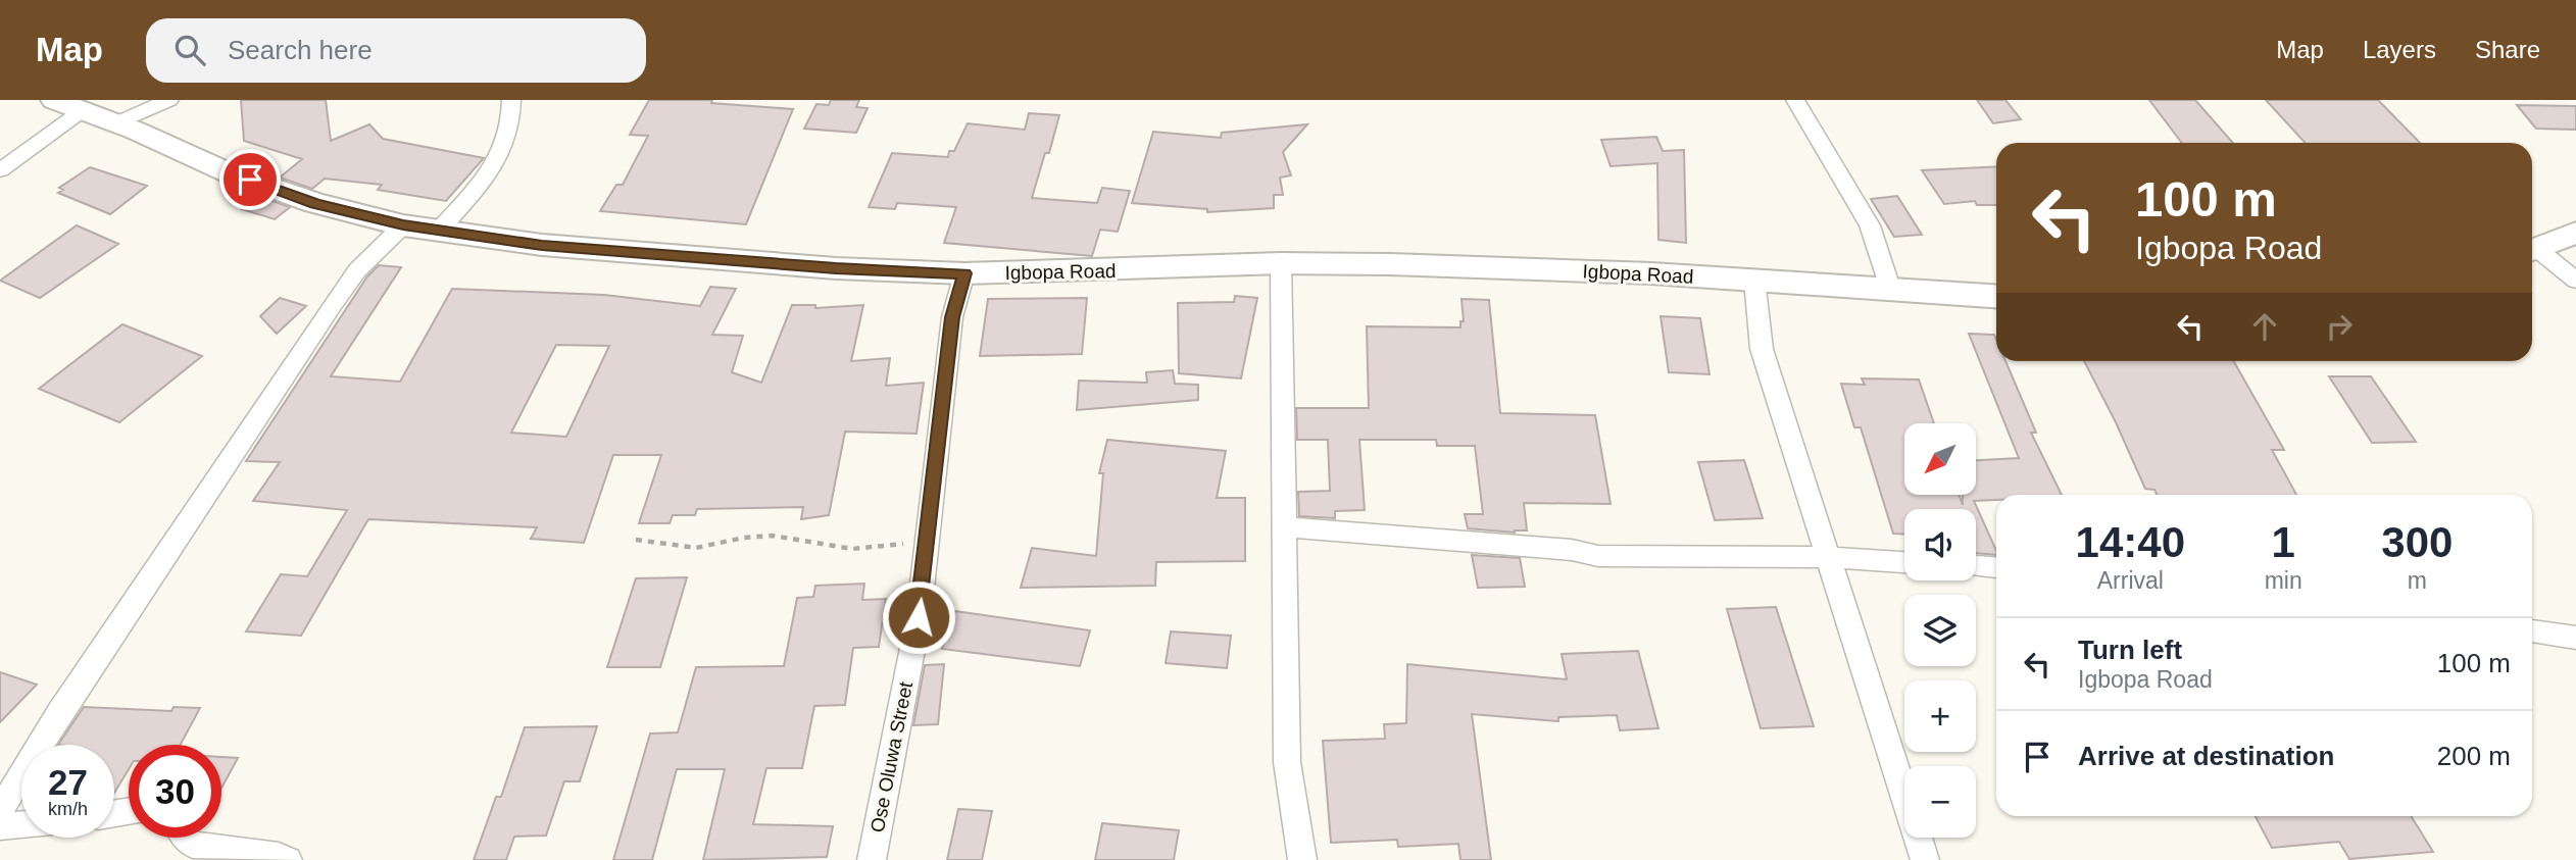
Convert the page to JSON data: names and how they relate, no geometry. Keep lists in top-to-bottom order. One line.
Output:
{"streets":{"street":["Igbopa Road","Ose Oluwa Street"]},"crossings":[["Igbopa Road","Ose Oluwa Street"]],"north":"bottom left","page":{"header":"Map","search":"Search here","nav":["Map","Layers","Share"],"turn":["100 m","Igbopa Road"],"map_buttons":["+","−"],"eta":["14:40","Arrival","1","min","300","m"],"list":[{"name":"Turn left","note":"Igbopa Road","value":"100 m"},{"name":"Arrive at destination","value":"200 m"}],"speed":"27 km/h","limit":"30"}}
